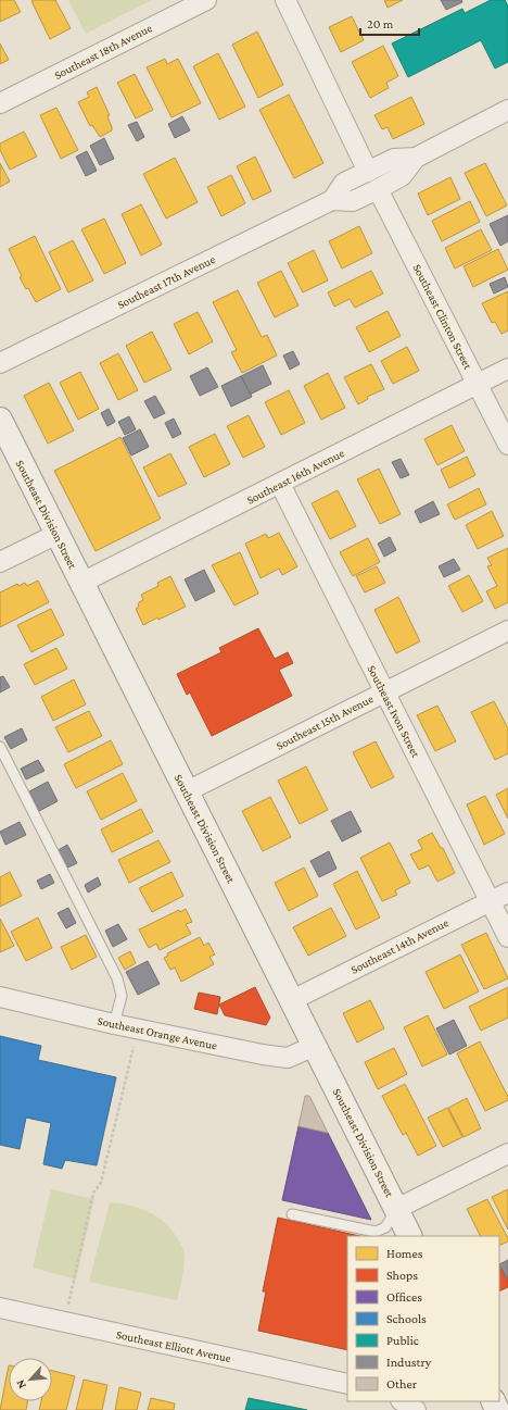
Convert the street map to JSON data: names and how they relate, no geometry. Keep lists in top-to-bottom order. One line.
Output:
{"streets":{"main road":["Southeast Division Street"],"street":["Southeast 18th Avenue","Southeast 17th Avenue","Southeast Clinton Street","Southeast 16th Avenue","Southeast Ivon Street","Southeast 15th Avenue","Southeast 14th Avenue","Southeast Orange Avenue","Southeast Elliott Avenue"]},"crossings":[["Southeast 17th Avenue","Southeast Clinton Street"],["Southeast Clinton Street","Southeast 16th Avenue"],["Southeast 16th Avenue","Southeast Division Street"],["Southeast 16th Avenue","Southeast Ivon Street"],["Southeast Division Street","Southeast 15th Avenue"],["Southeast Division Street","Southeast 14th Avenue"],["Southeast Division Street","Southeast Orange Avenue"],["Southeast Ivon Street","Southeast 15th Avenue"],["Southeast Ivon Street","Southeast 14th Avenue"]],"legend":["Homes","Shops","Offices","Schools","Public","Industry","Other"],"scale_bar":"20 m","north":"bottom left"}
